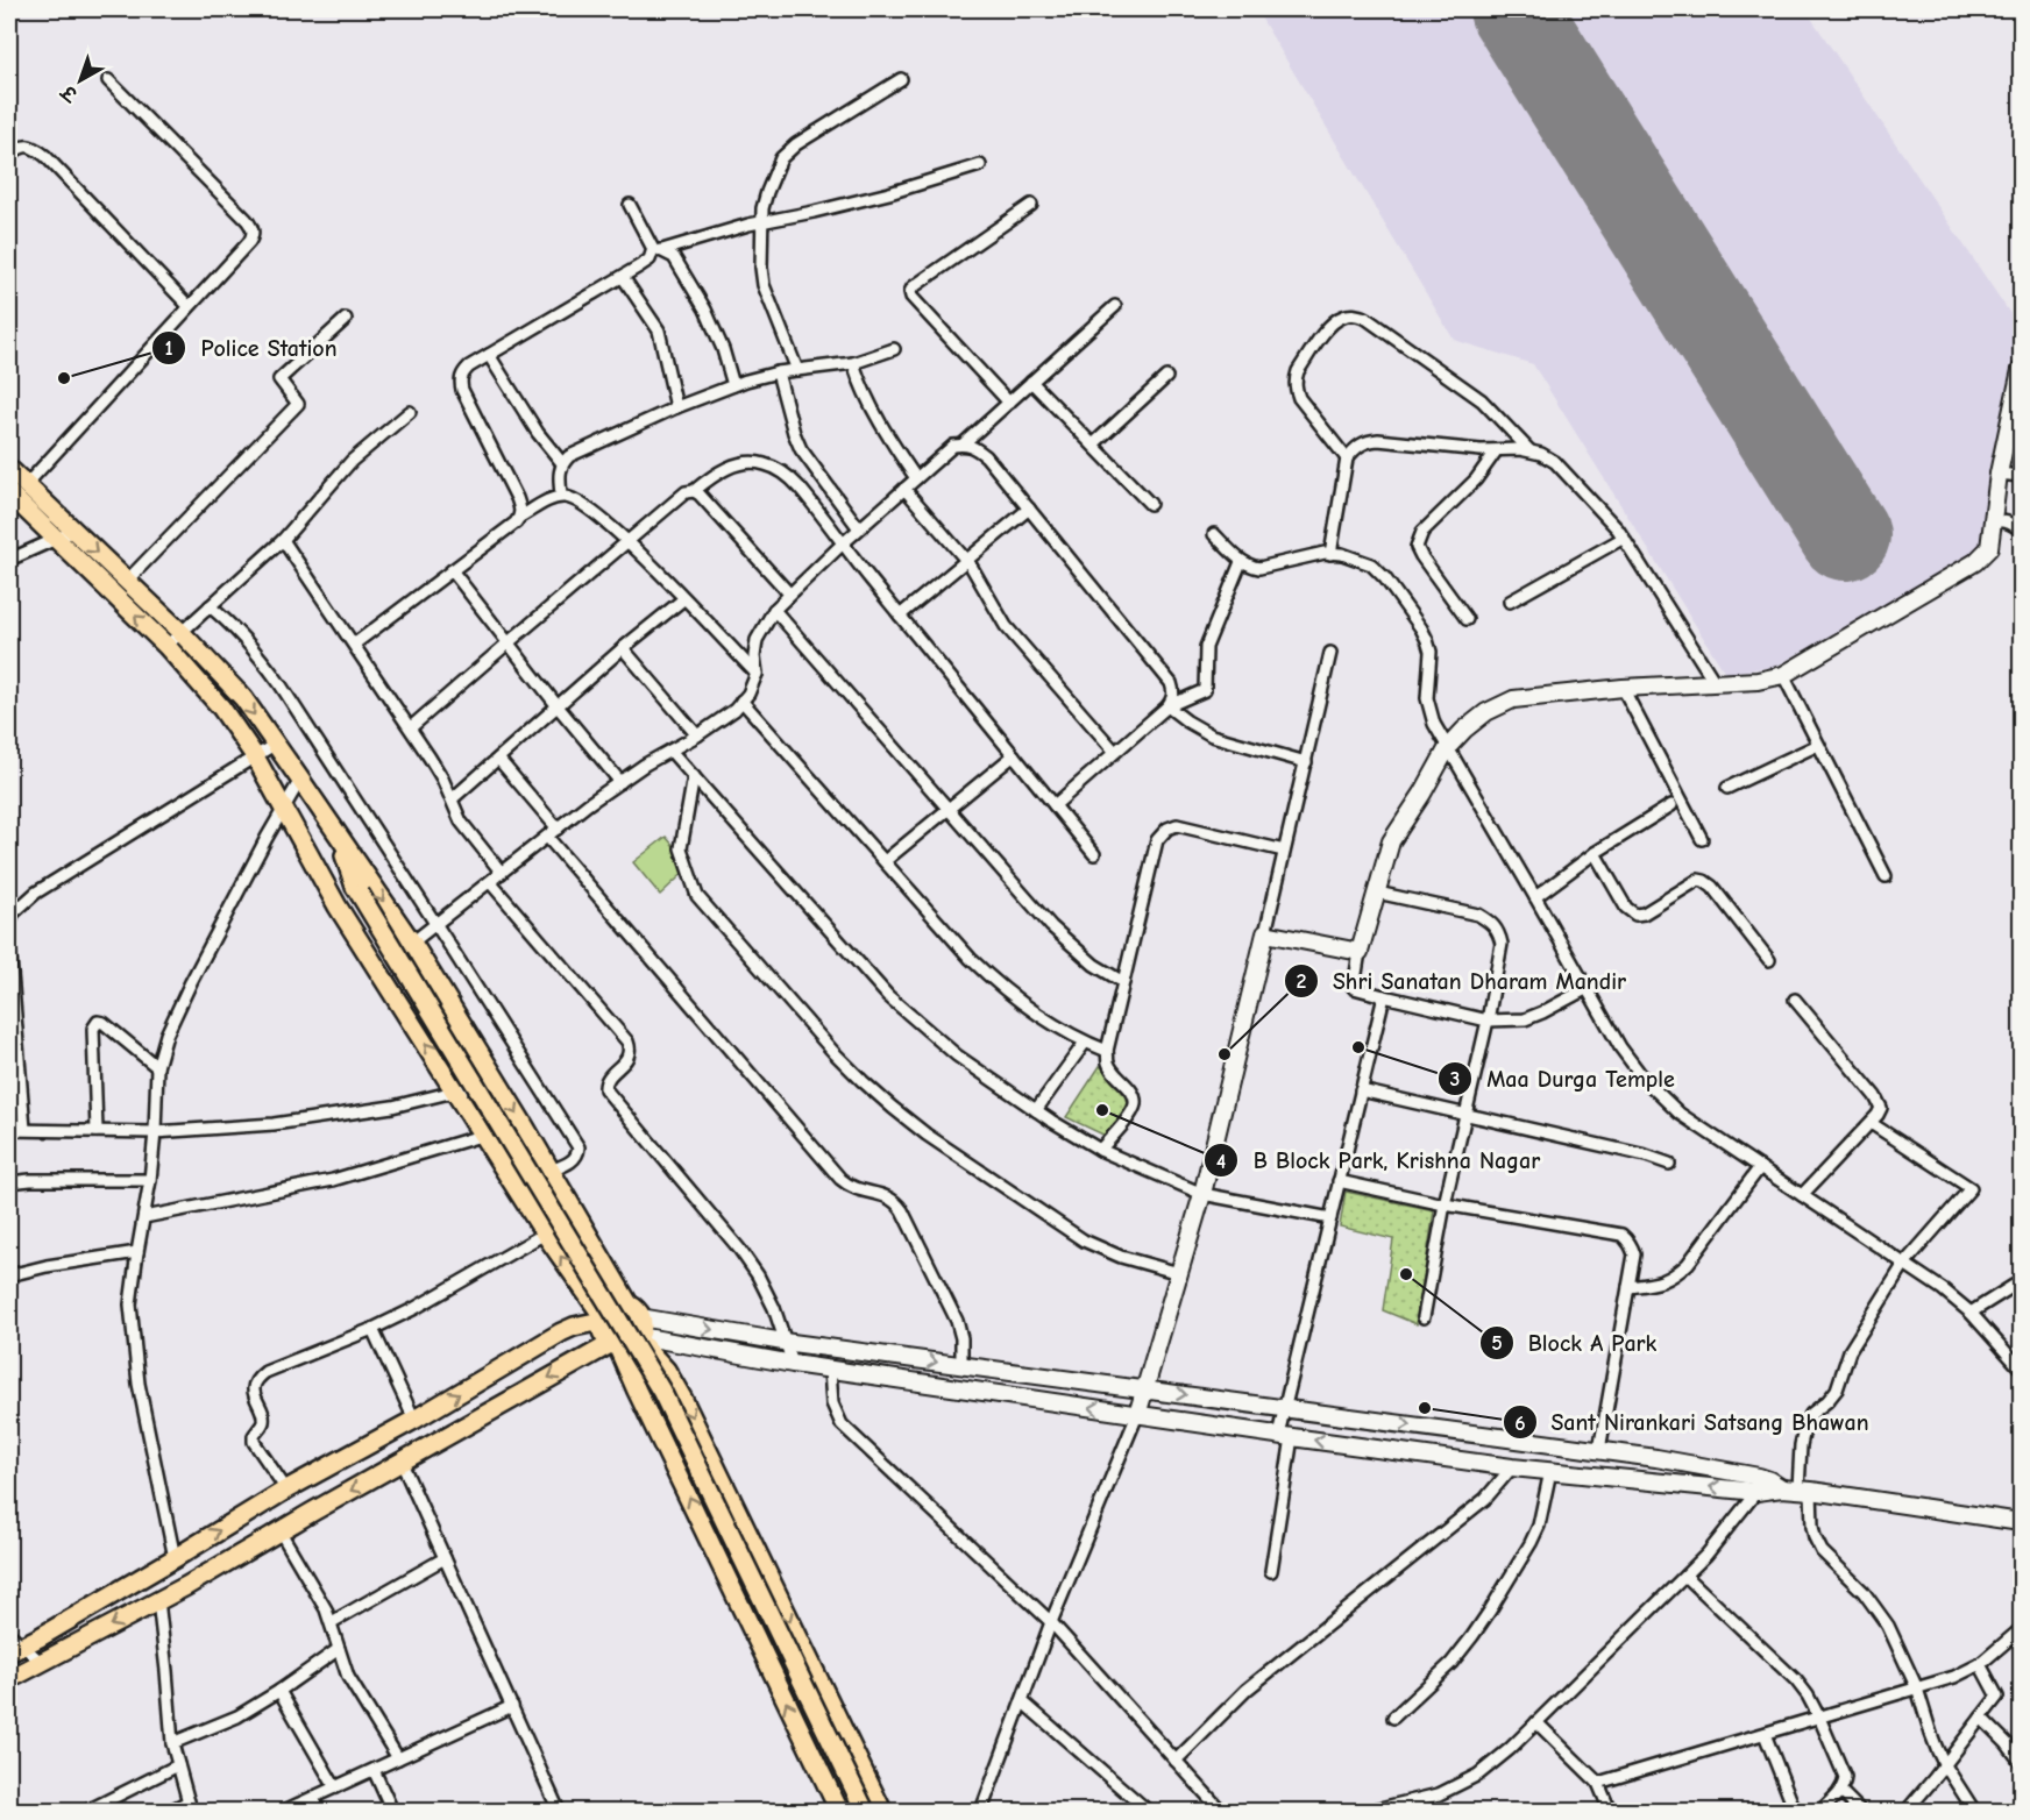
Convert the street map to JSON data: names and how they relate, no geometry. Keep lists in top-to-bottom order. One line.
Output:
{"places":["Police Station","Maa Durga Temple","Shri Sanatan Dharam Mandir","B Block Park, Krishna Nagar","Block A Park","Sant Nirankari Satsang Bhawan"],"north":"bottom left"}
